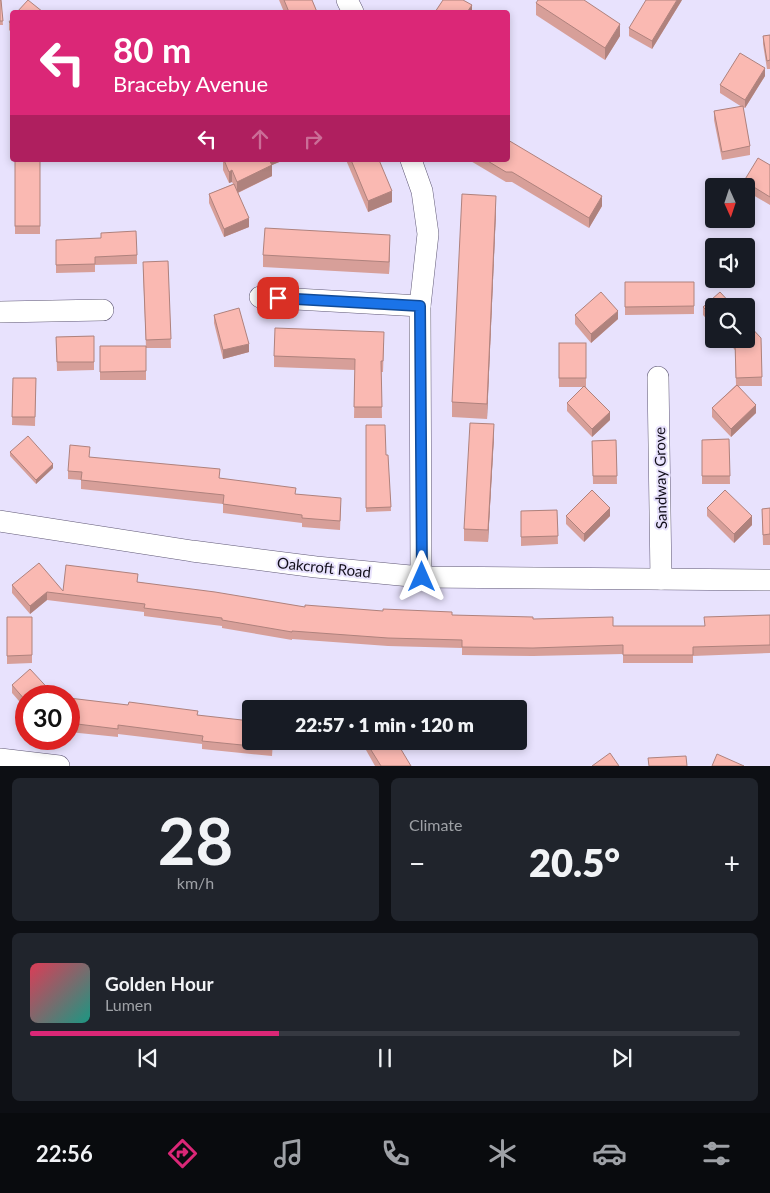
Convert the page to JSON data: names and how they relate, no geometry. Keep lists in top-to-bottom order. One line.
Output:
{"streets":{"street":["Sandway Grove","Oakcroft Road"]},"crossings":[["Sandway Grove","Oakcroft Road"]],"north":"bottom","page":{"turn":["80 m","Braceby Avenue"],"limit":"30","trip":"22:57 · 1 min · 120 m","tile":[["28","km/h"],"Climate"],"heat":["−","20.5°","+"],"song":["Golden Hour","Lumen"],"tabs":"22:56"}}
